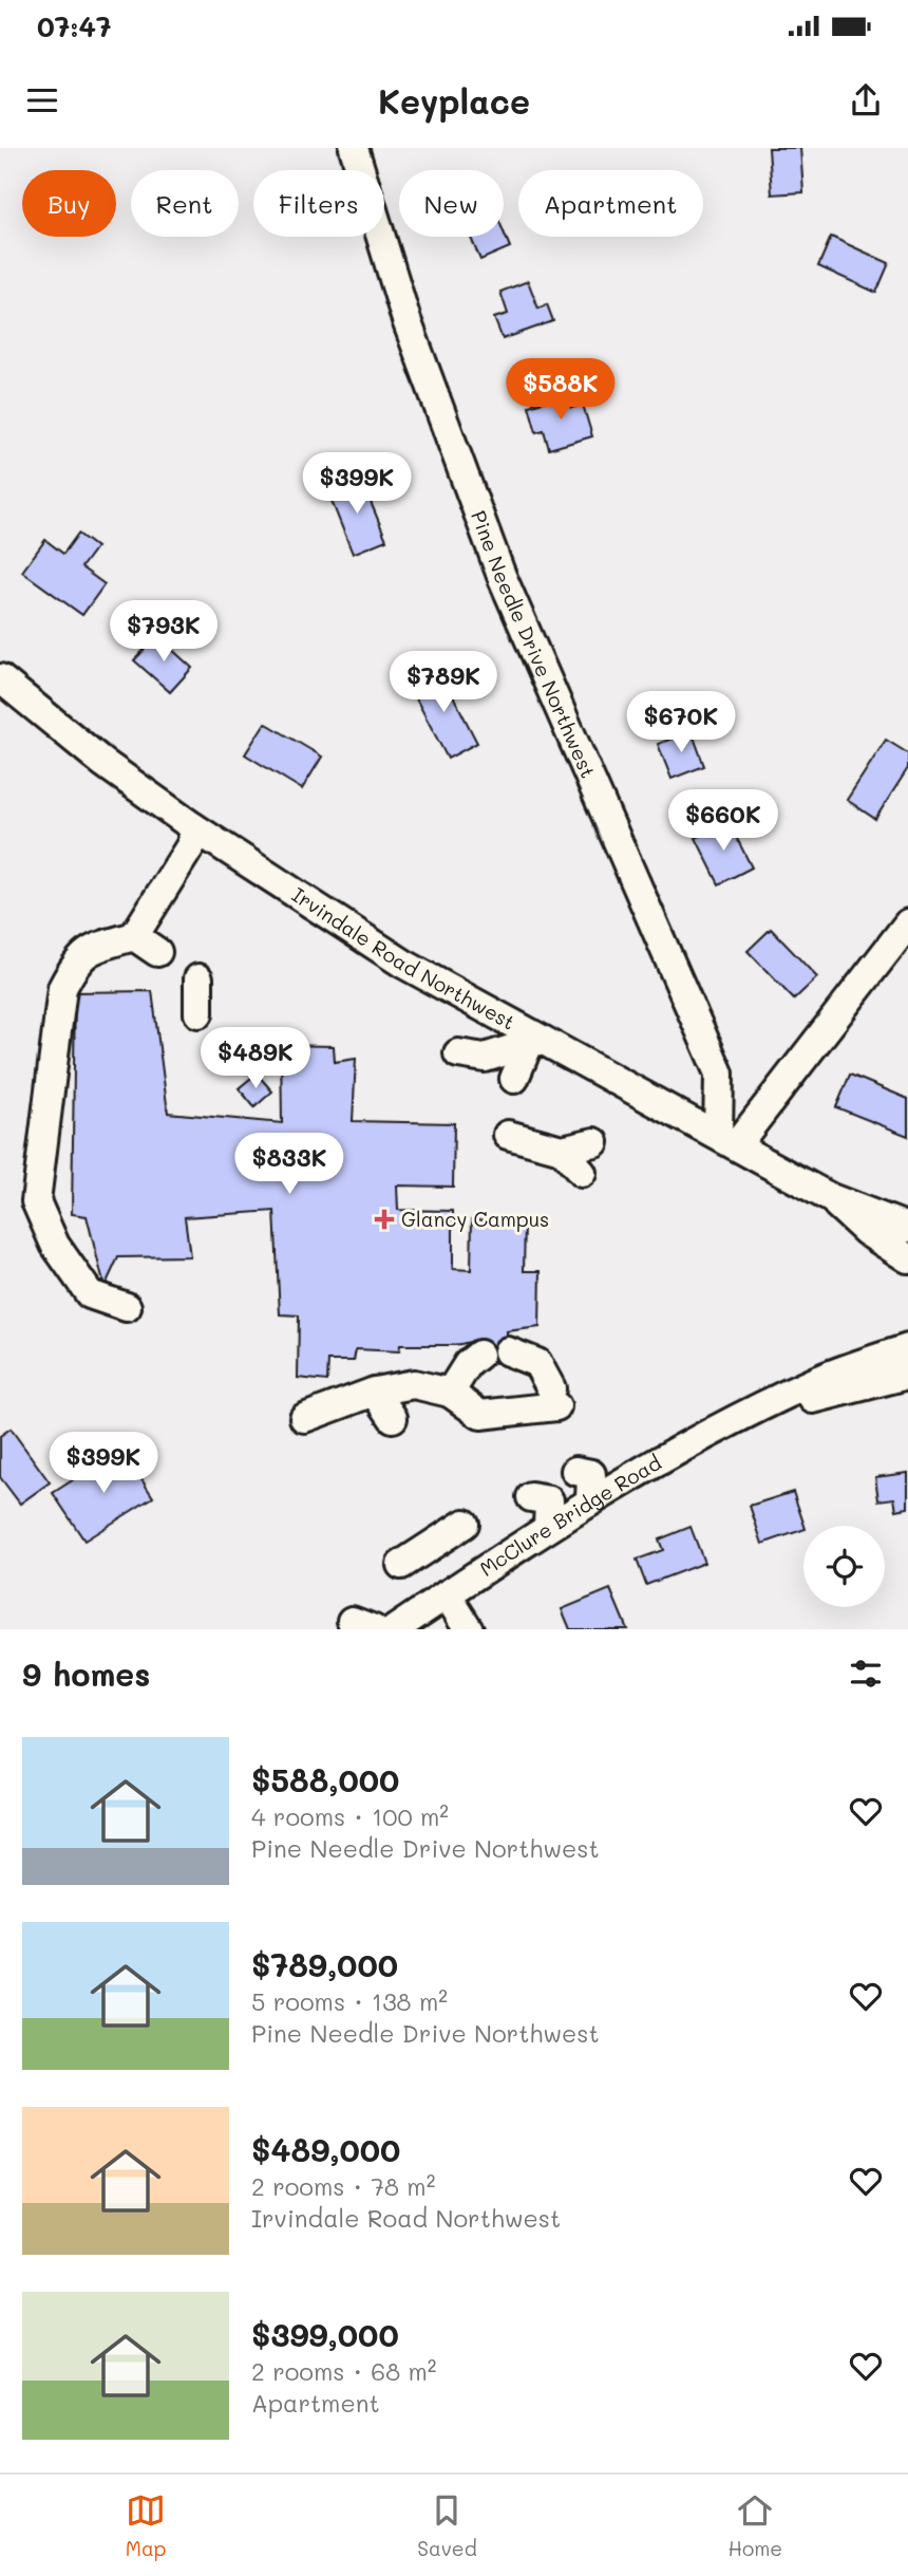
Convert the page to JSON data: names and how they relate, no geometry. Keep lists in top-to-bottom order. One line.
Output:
{"streets":{"street":["Pine Needle Drive Northwest","Irvindale Road Northwest","McClure Bridge Road"]},"crossings":[["Pine Needle Drive Northwest","Irvindale Road Northwest"]],"places":{"health":["Glancy Campus"]},"page":{"status":"07:47","header":"Keyplace","chip":["Buy","Rent","Filters","New","Apartment"],"price":["$588K","$399K","$793K","$789K","$670K","$660K","$489K","$833K","$399K"],"heading":"9 homes","list":[{"name":"$588,000","note":"4 rooms · 100 m² · Pine Needle Drive Northwest"},{"name":"$789,000","note":"5 rooms · 138 m² · Pine Needle Drive Northwest"},{"name":"$489,000","note":"2 rooms · 78 m² · Irvindale Road Northwest"},{"name":"$399,000","note":"2 rooms · 68 m² · Apartment"}],"tabs":["Map","Saved","Home"]}}
